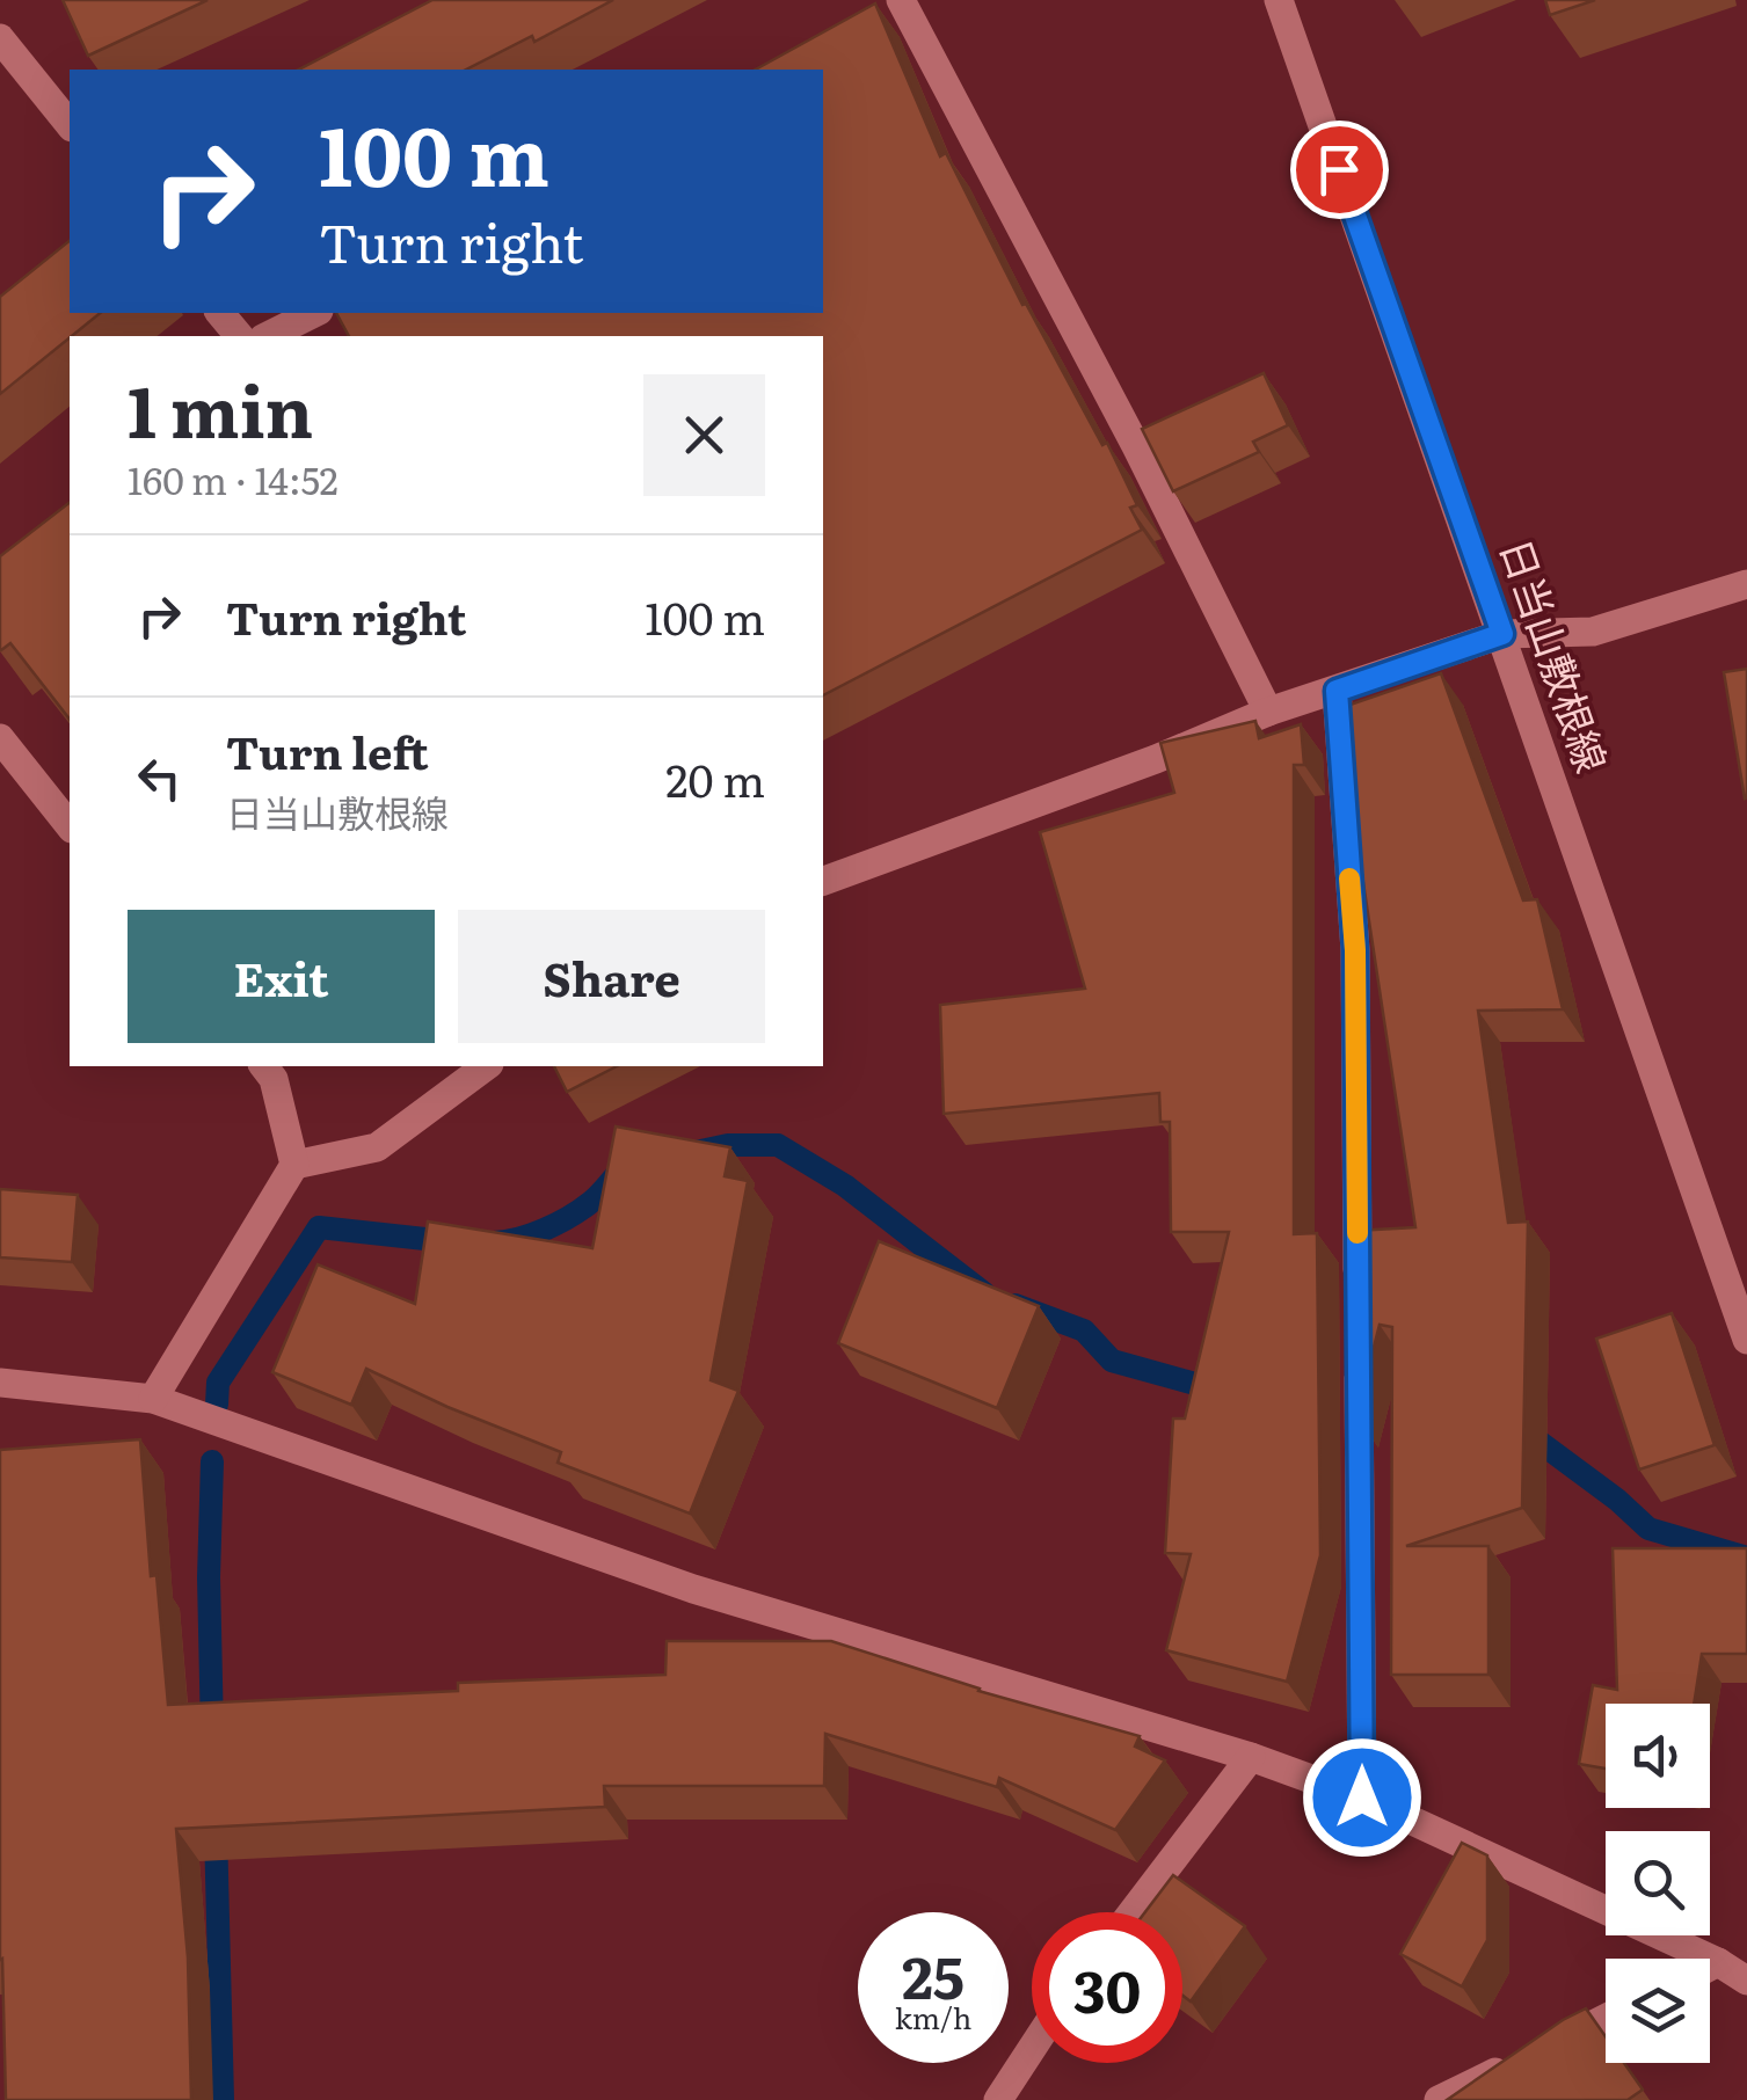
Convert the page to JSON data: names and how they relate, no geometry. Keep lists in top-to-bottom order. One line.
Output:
{"streets":{"street":["日当山敷根線"]},"page":{"turn":["100 m","Turn right"],"heading":["1 min","160 m · 14:52"],"list":[{"name":"Turn right","value":"100 m"},{"name":"Turn left","note":"日当山敷根線","value":"20 m"}],"buttons":["Exit","Share"],"speed":"25 km/h","limit":"30"}}
